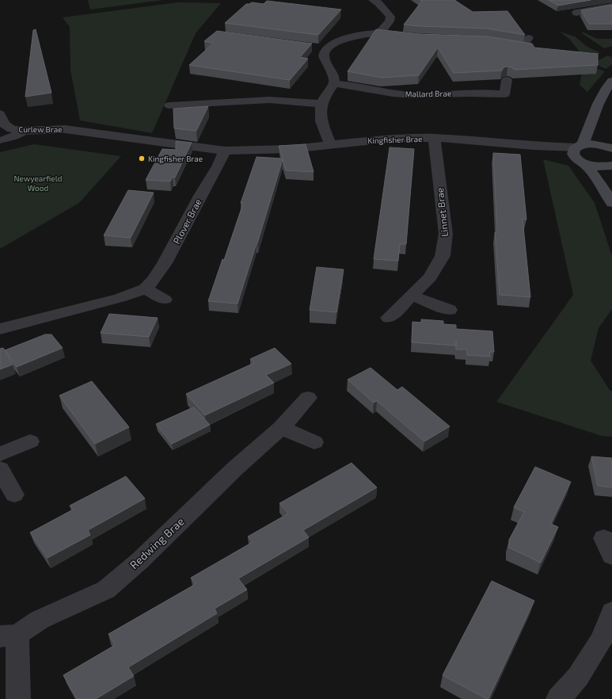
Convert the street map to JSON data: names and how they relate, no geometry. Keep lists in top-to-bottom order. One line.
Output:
{"streets":{"street":["Mallard Brae","Curlew Brae","Kingfisher Brae","Linnet Brae","Plover Brae","Redwing Brae"]},"crossings":[["Curlew Brae","Kingfisher Brae"],["Kingfisher Brae","Linnet Brae"],["Kingfisher Brae","Plover Brae"]],"parks":["Newyearfield Wood"],"places":["Kingfisher Brae"]}
